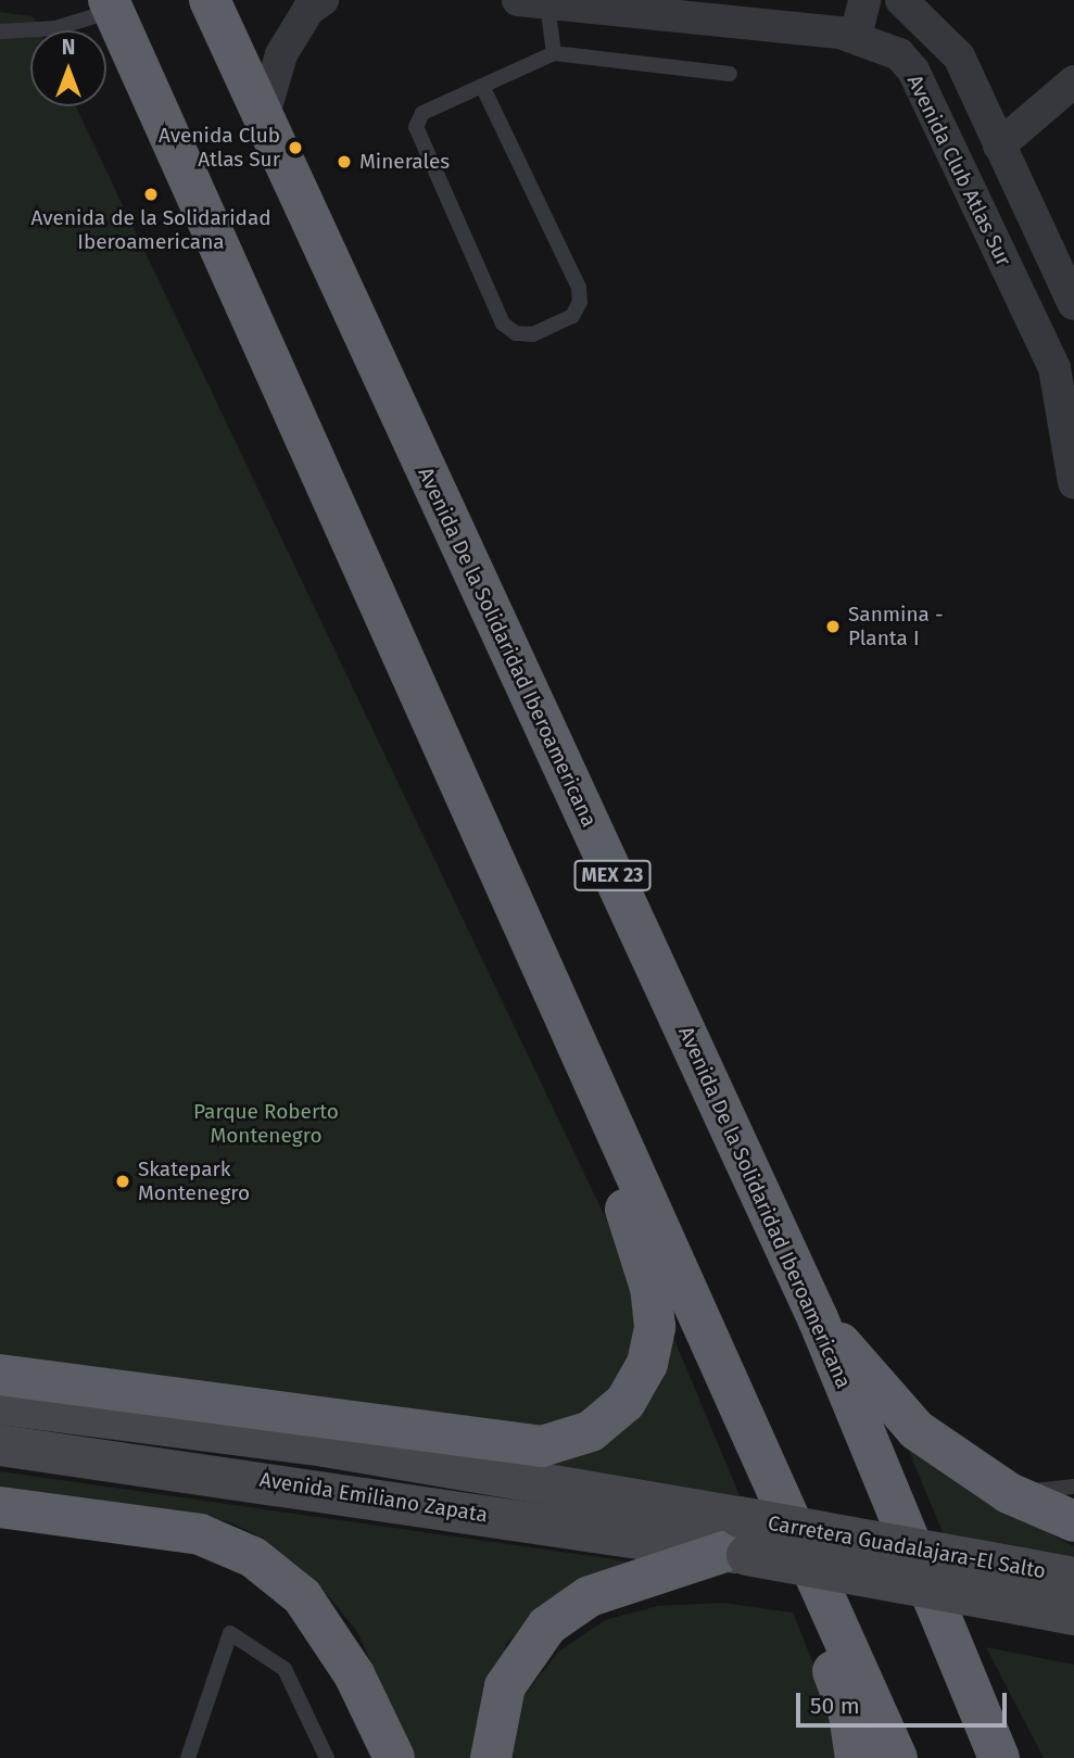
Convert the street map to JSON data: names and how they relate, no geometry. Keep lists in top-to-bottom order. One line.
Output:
{"streets":{"highway":["Avenida De la Solidaridad Iberoamericana","MEX 23"],"main road":["Avenida Emiliano Zapata","Carretera Guadalajara-El Salto"],"street":["Avenida Club Atlas Sur"]},"crossings":[["Avenida Emiliano Zapata","Carretera Guadalajara-El Salto"]],"parks":["Parque Roberto Montenegro"],"places":["Avenida Club Atlas Sur","Minerales","Avenida de la Solidaridad Iberoamericana","Sanmina - Planta I","Skatepark Montenegro"],"scale_bar":"50 m","north":"top"}
